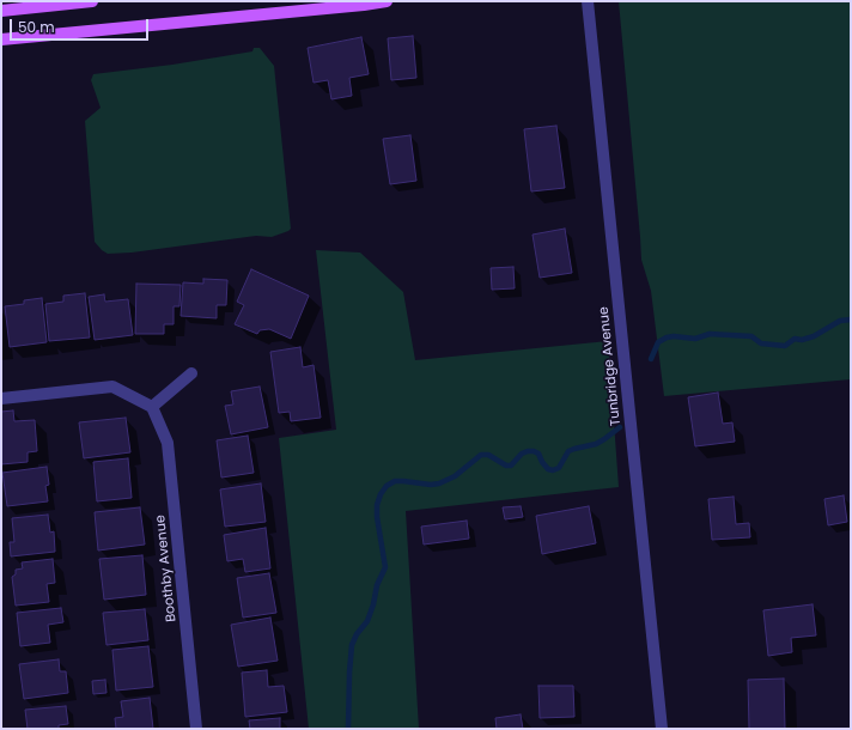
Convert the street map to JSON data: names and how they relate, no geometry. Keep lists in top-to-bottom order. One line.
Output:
{"streets":{"street":["Tunbridge Avenue","Boothby Avenue"]},"scale_bar":"50 m"}
